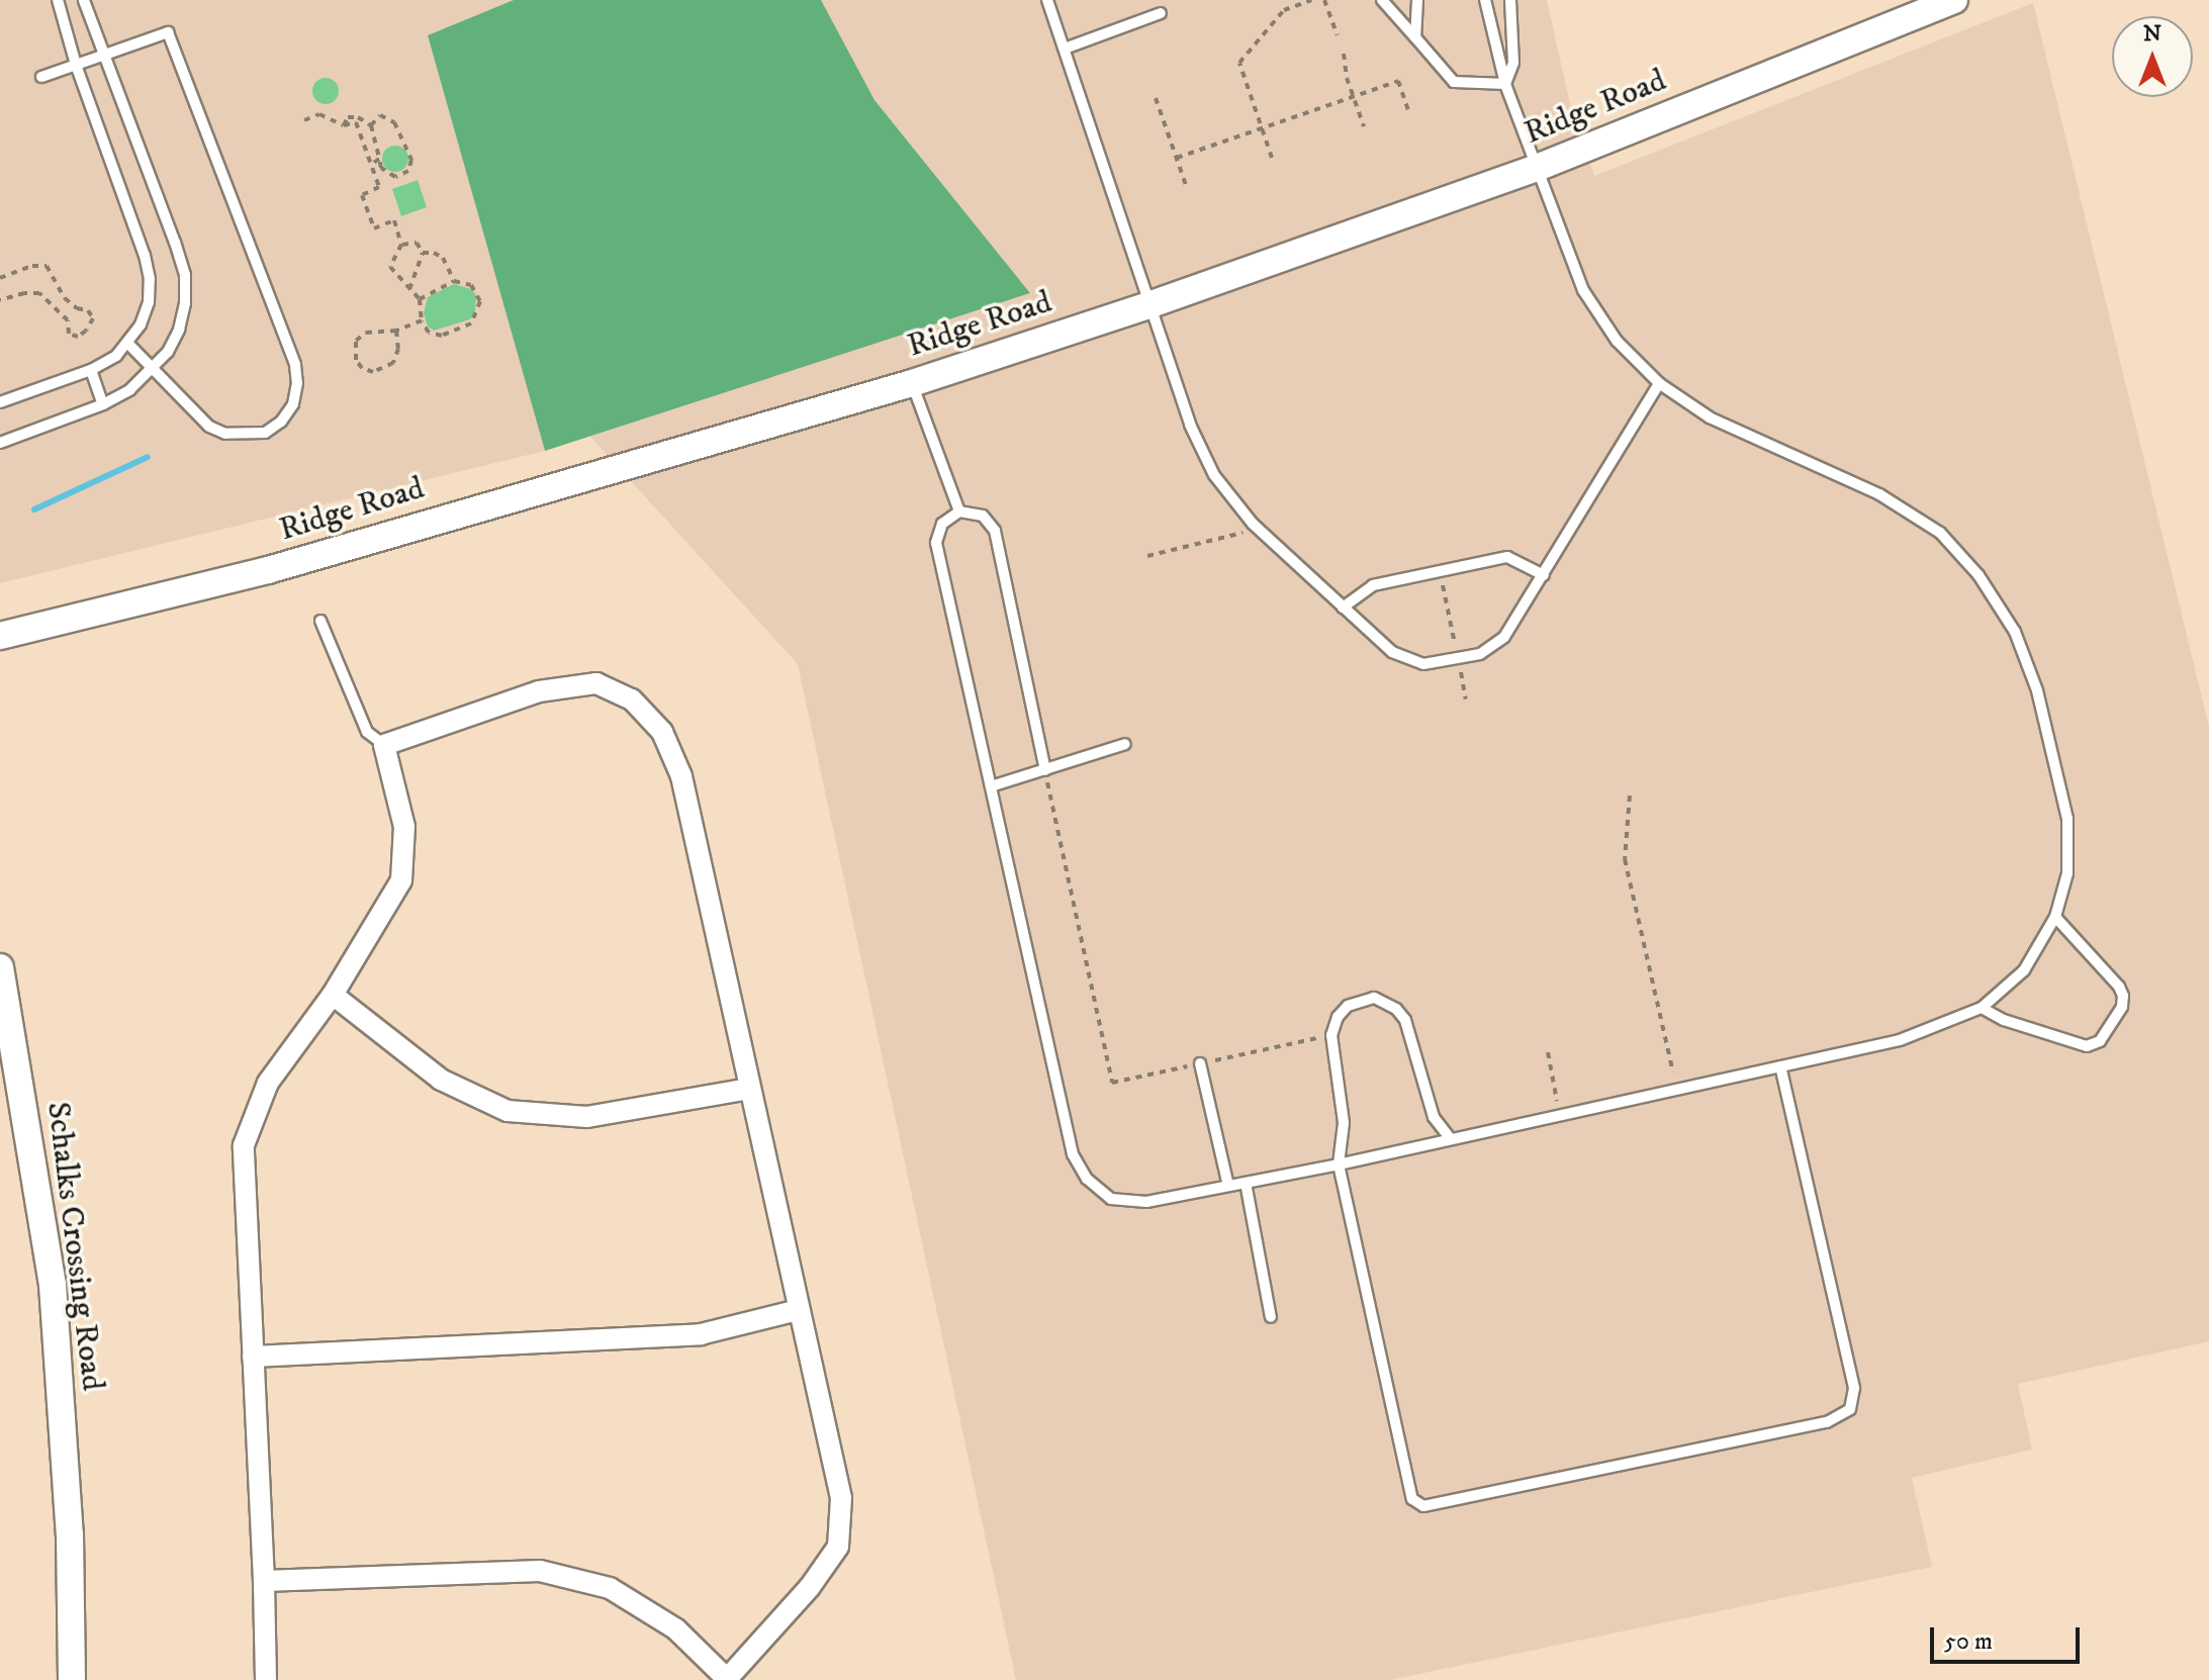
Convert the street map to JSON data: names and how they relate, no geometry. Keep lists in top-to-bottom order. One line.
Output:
{"streets":{"street":["Ridge Road","Schalks Crossing Road"]},"scale_bar":"50 m","north":"top"}
